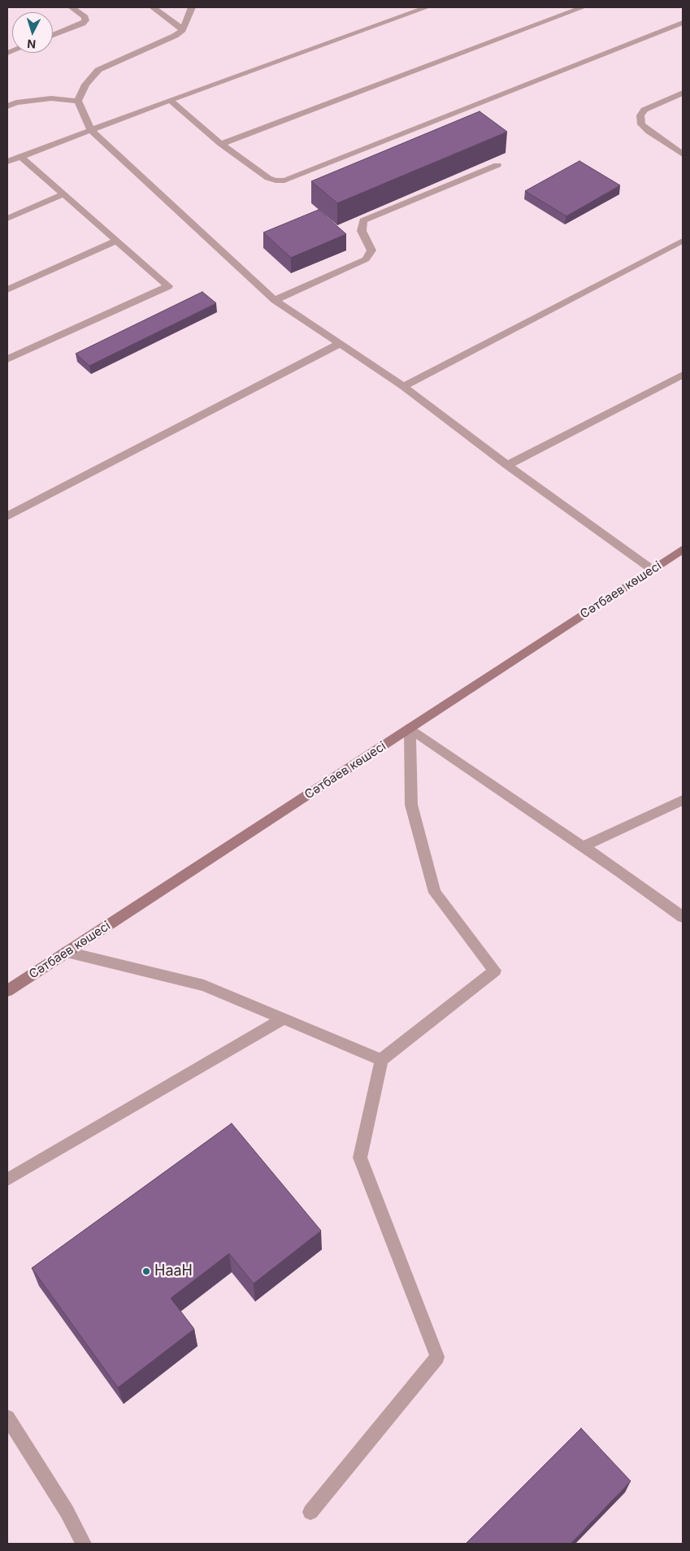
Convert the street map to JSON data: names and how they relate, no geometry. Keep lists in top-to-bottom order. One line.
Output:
{"streets":{"main road":["Сәтбаев көшесі"]},"places":["НааН"],"north":"bottom"}
